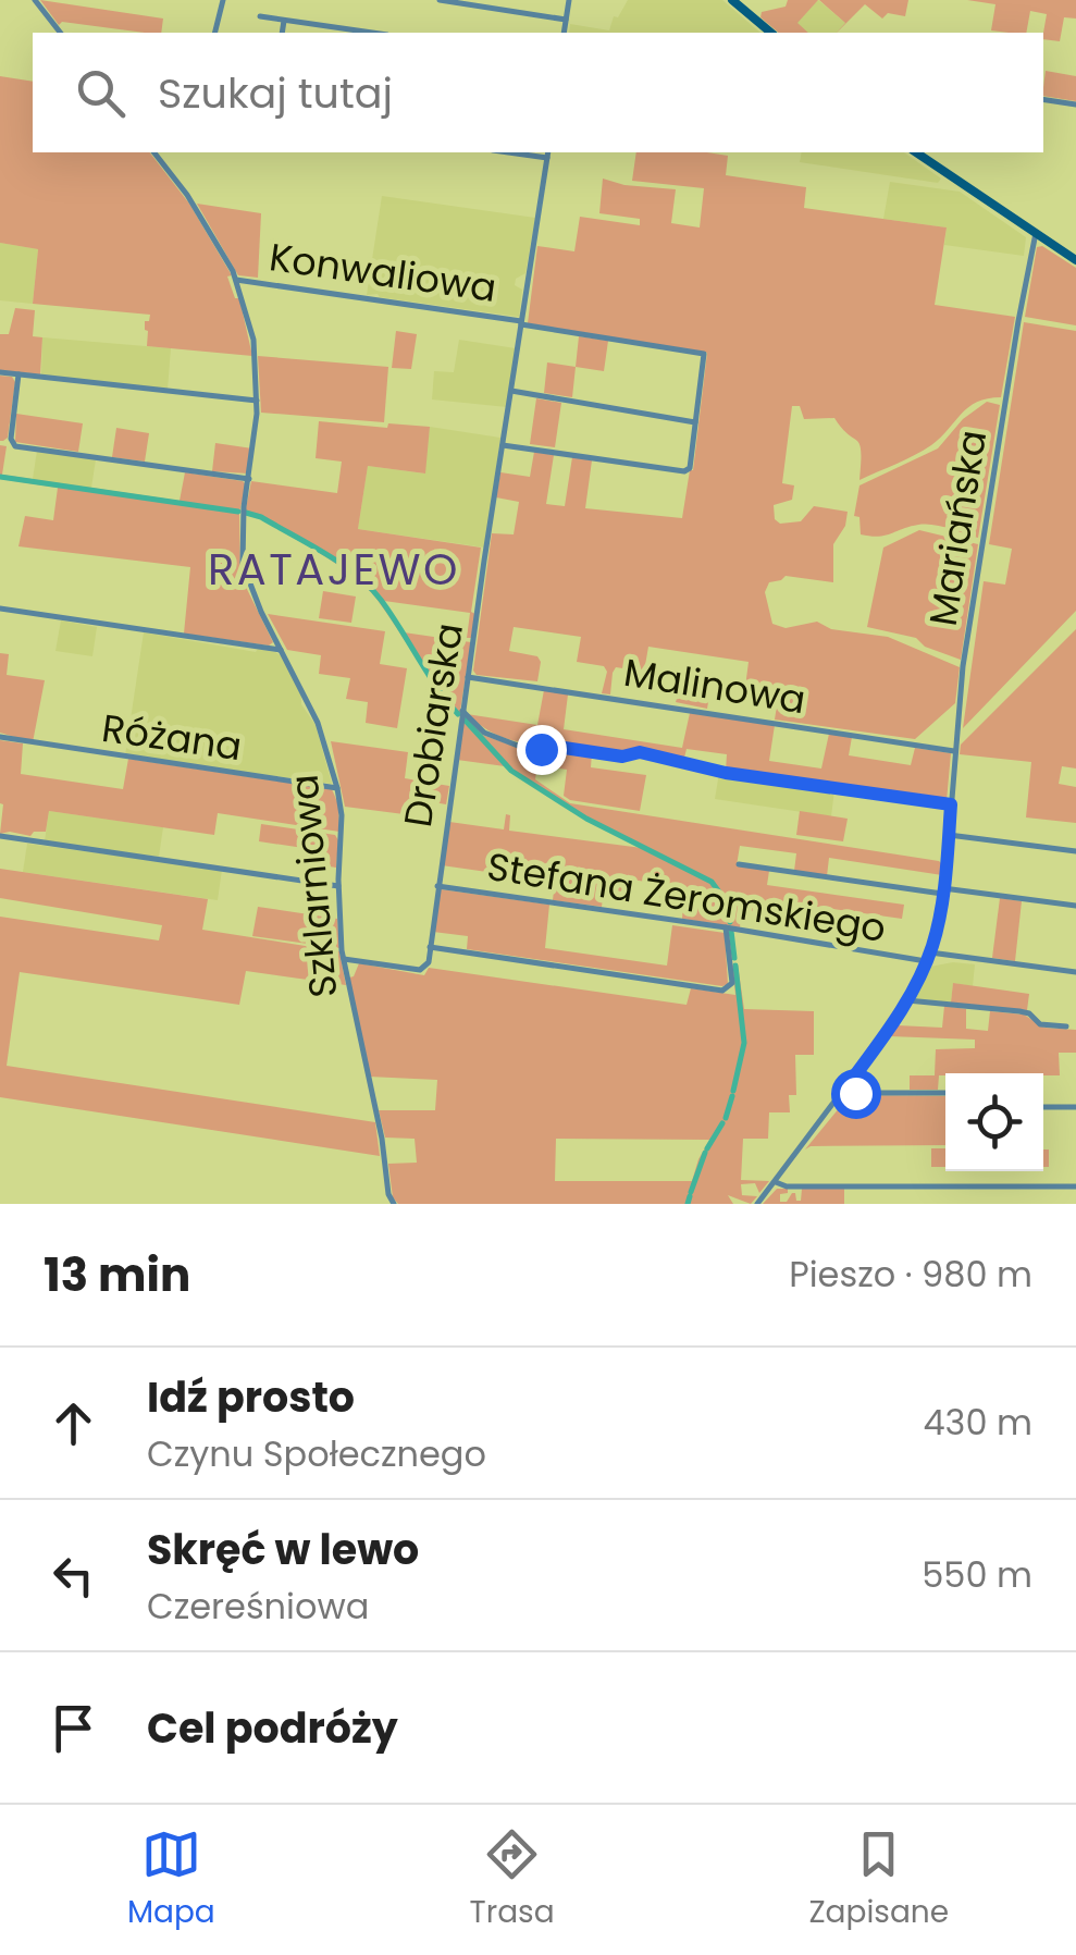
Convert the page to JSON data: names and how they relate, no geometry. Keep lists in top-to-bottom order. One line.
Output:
{"streets":{"street":["Konwaliowa","Mariańska","Malinowa","Drobiarska","Różana","Szklarniowa","Stefana Żeromskiego"]},"crossings":[["Konwaliowa","Drobiarska"],["Konwaliowa","Szklarniowa"],["Mariańska","Malinowa"],["Mariańska","Stefana Żeromskiego"],["Malinowa","Drobiarska"],["Drobiarska","Stefana Żeromskiego"],["Różana","Szklarniowa"]],"districts":["RATAJEWO"],"page":{"search":"Szukaj tutaj","heading":["13 min","Pieszo · 980 m"],"list":[["Idź prosto","Czynu Społecznego","430 m"],["Skręć w lewo","Czereśniowa","550 m"],"Cel podróży"],"nav":["Mapa","Trasa","Zapisane"]}}
